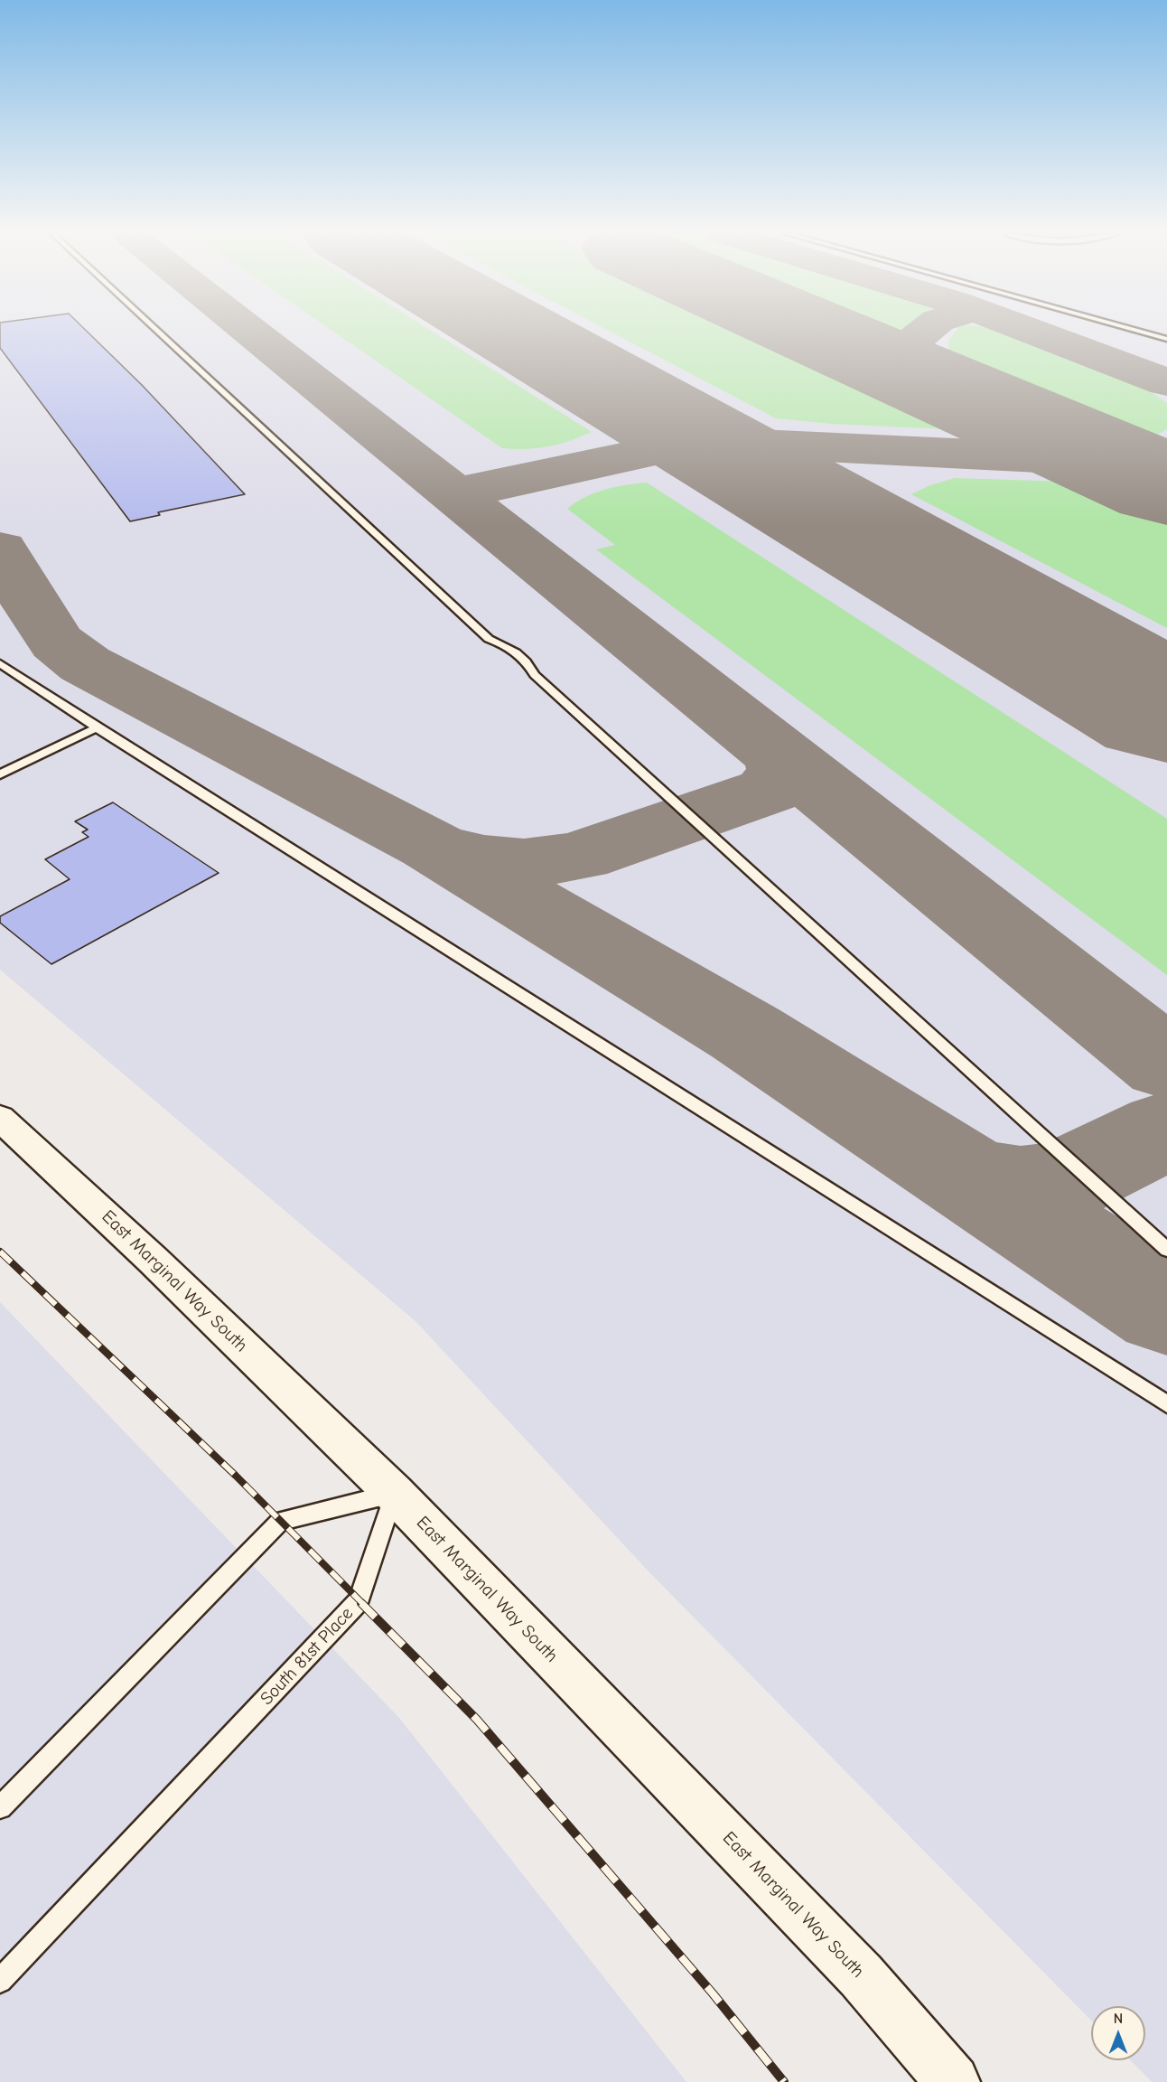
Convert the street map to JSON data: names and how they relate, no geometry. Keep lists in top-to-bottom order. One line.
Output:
{"streets":{"main road":["East Marginal Way South"],"lane":["South 81st Place"]},"crossings":[["East Marginal Way South","South 81st Place"]],"north":"top"}
